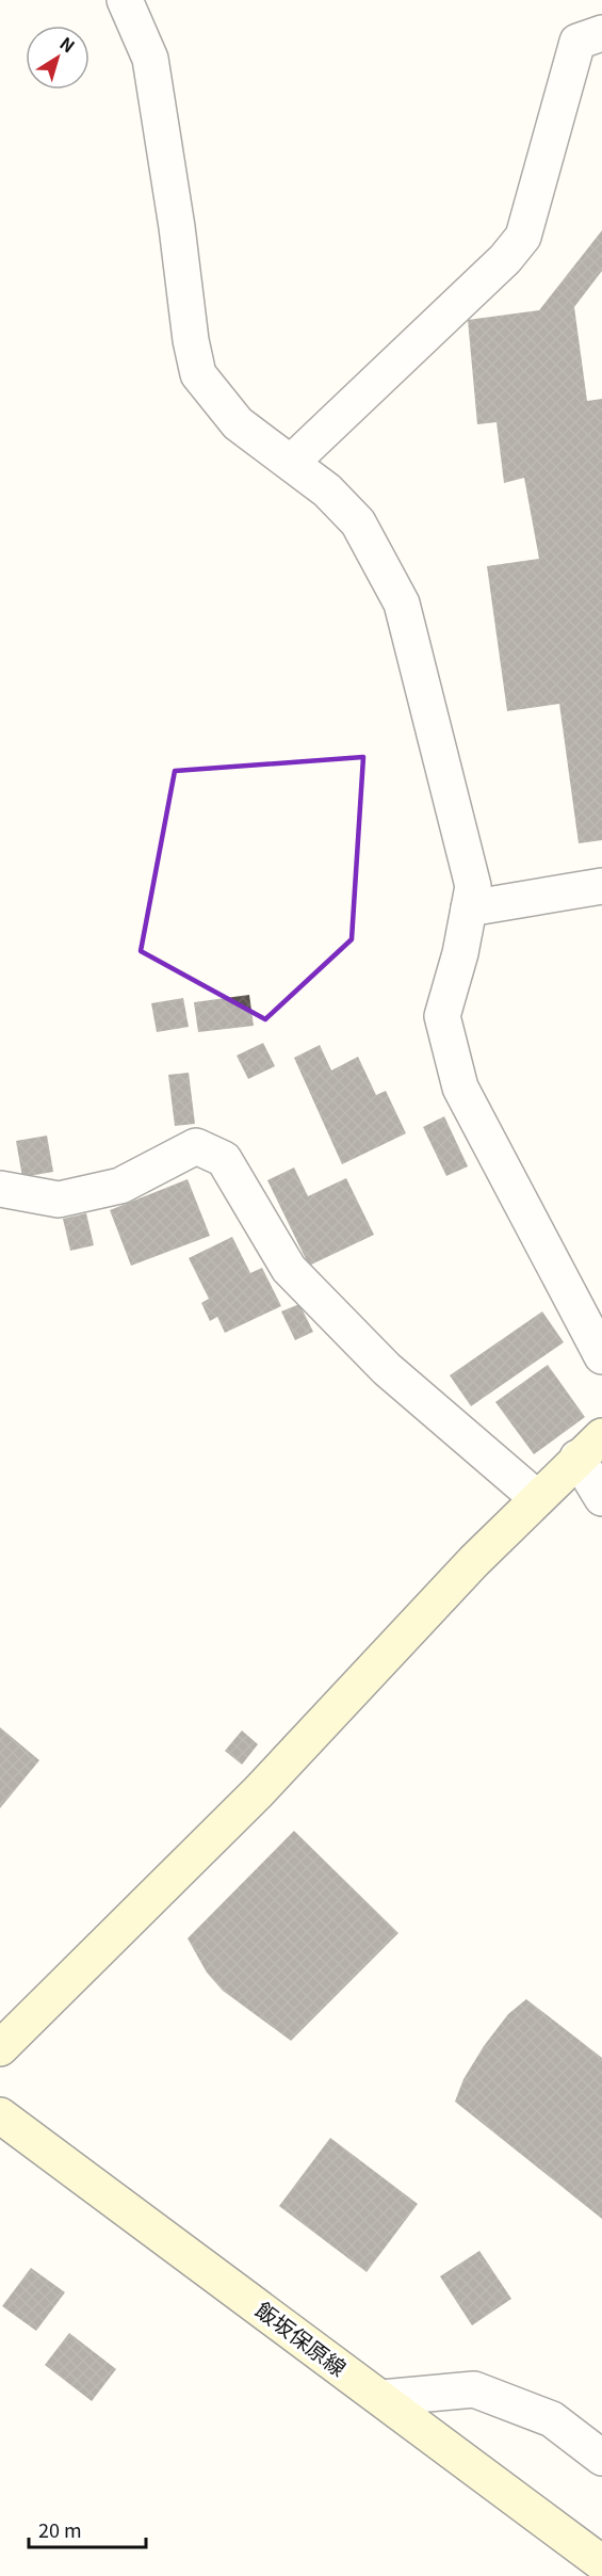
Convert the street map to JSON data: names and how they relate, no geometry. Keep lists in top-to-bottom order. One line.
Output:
{"streets":{"street":["飯坂保原線"]},"scale_bar":"20 m","north":"top right"}
